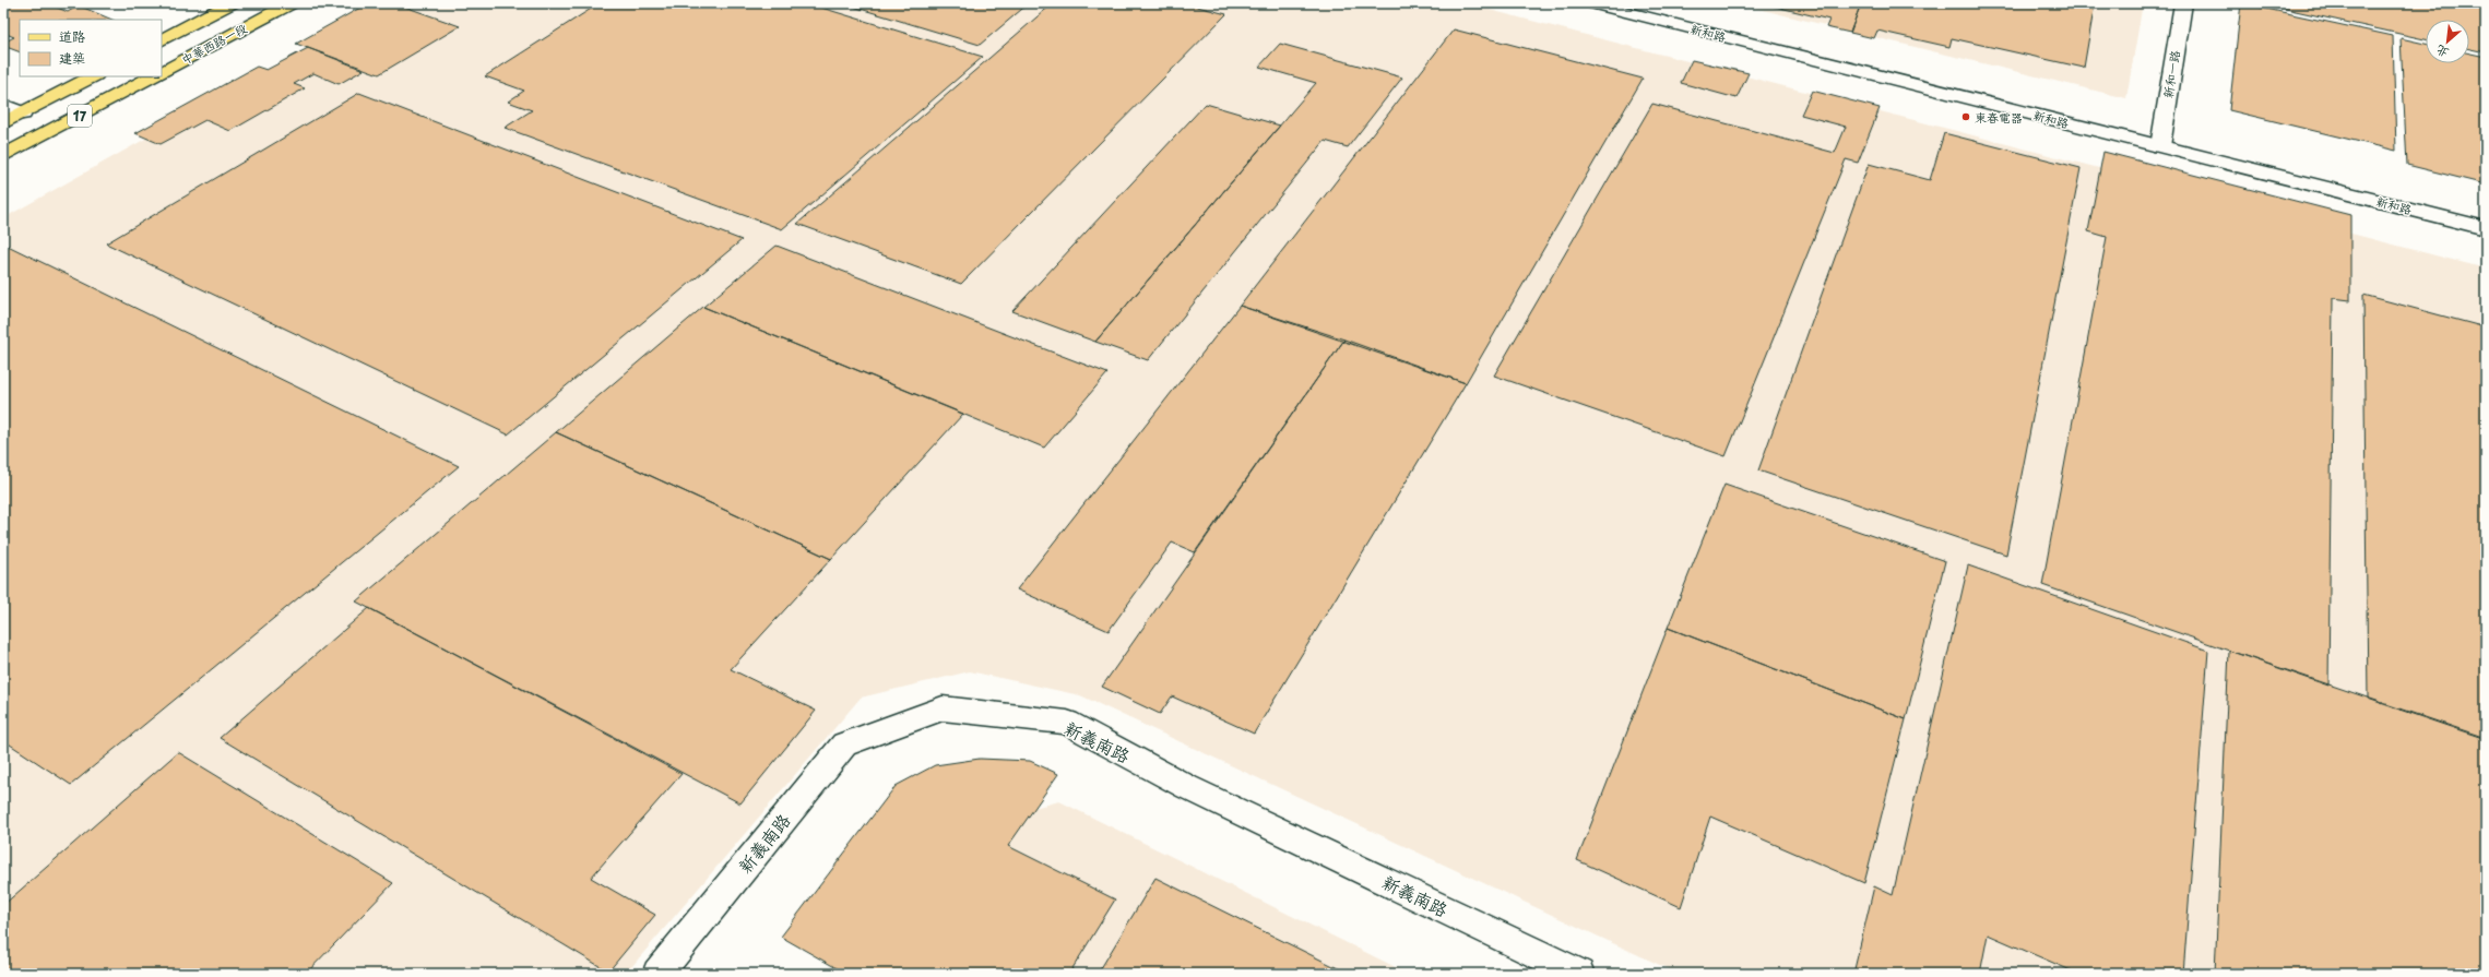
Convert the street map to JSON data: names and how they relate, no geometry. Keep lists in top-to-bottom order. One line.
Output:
{"streets":{"main road":["中華西路一段","17"],"street":["新和路","新和一路","新義南路"]},"crossings":[["新和路","新和一路"]],"places":["東春電器"],"legend":["道路","建築"],"north":"bottom left"}
